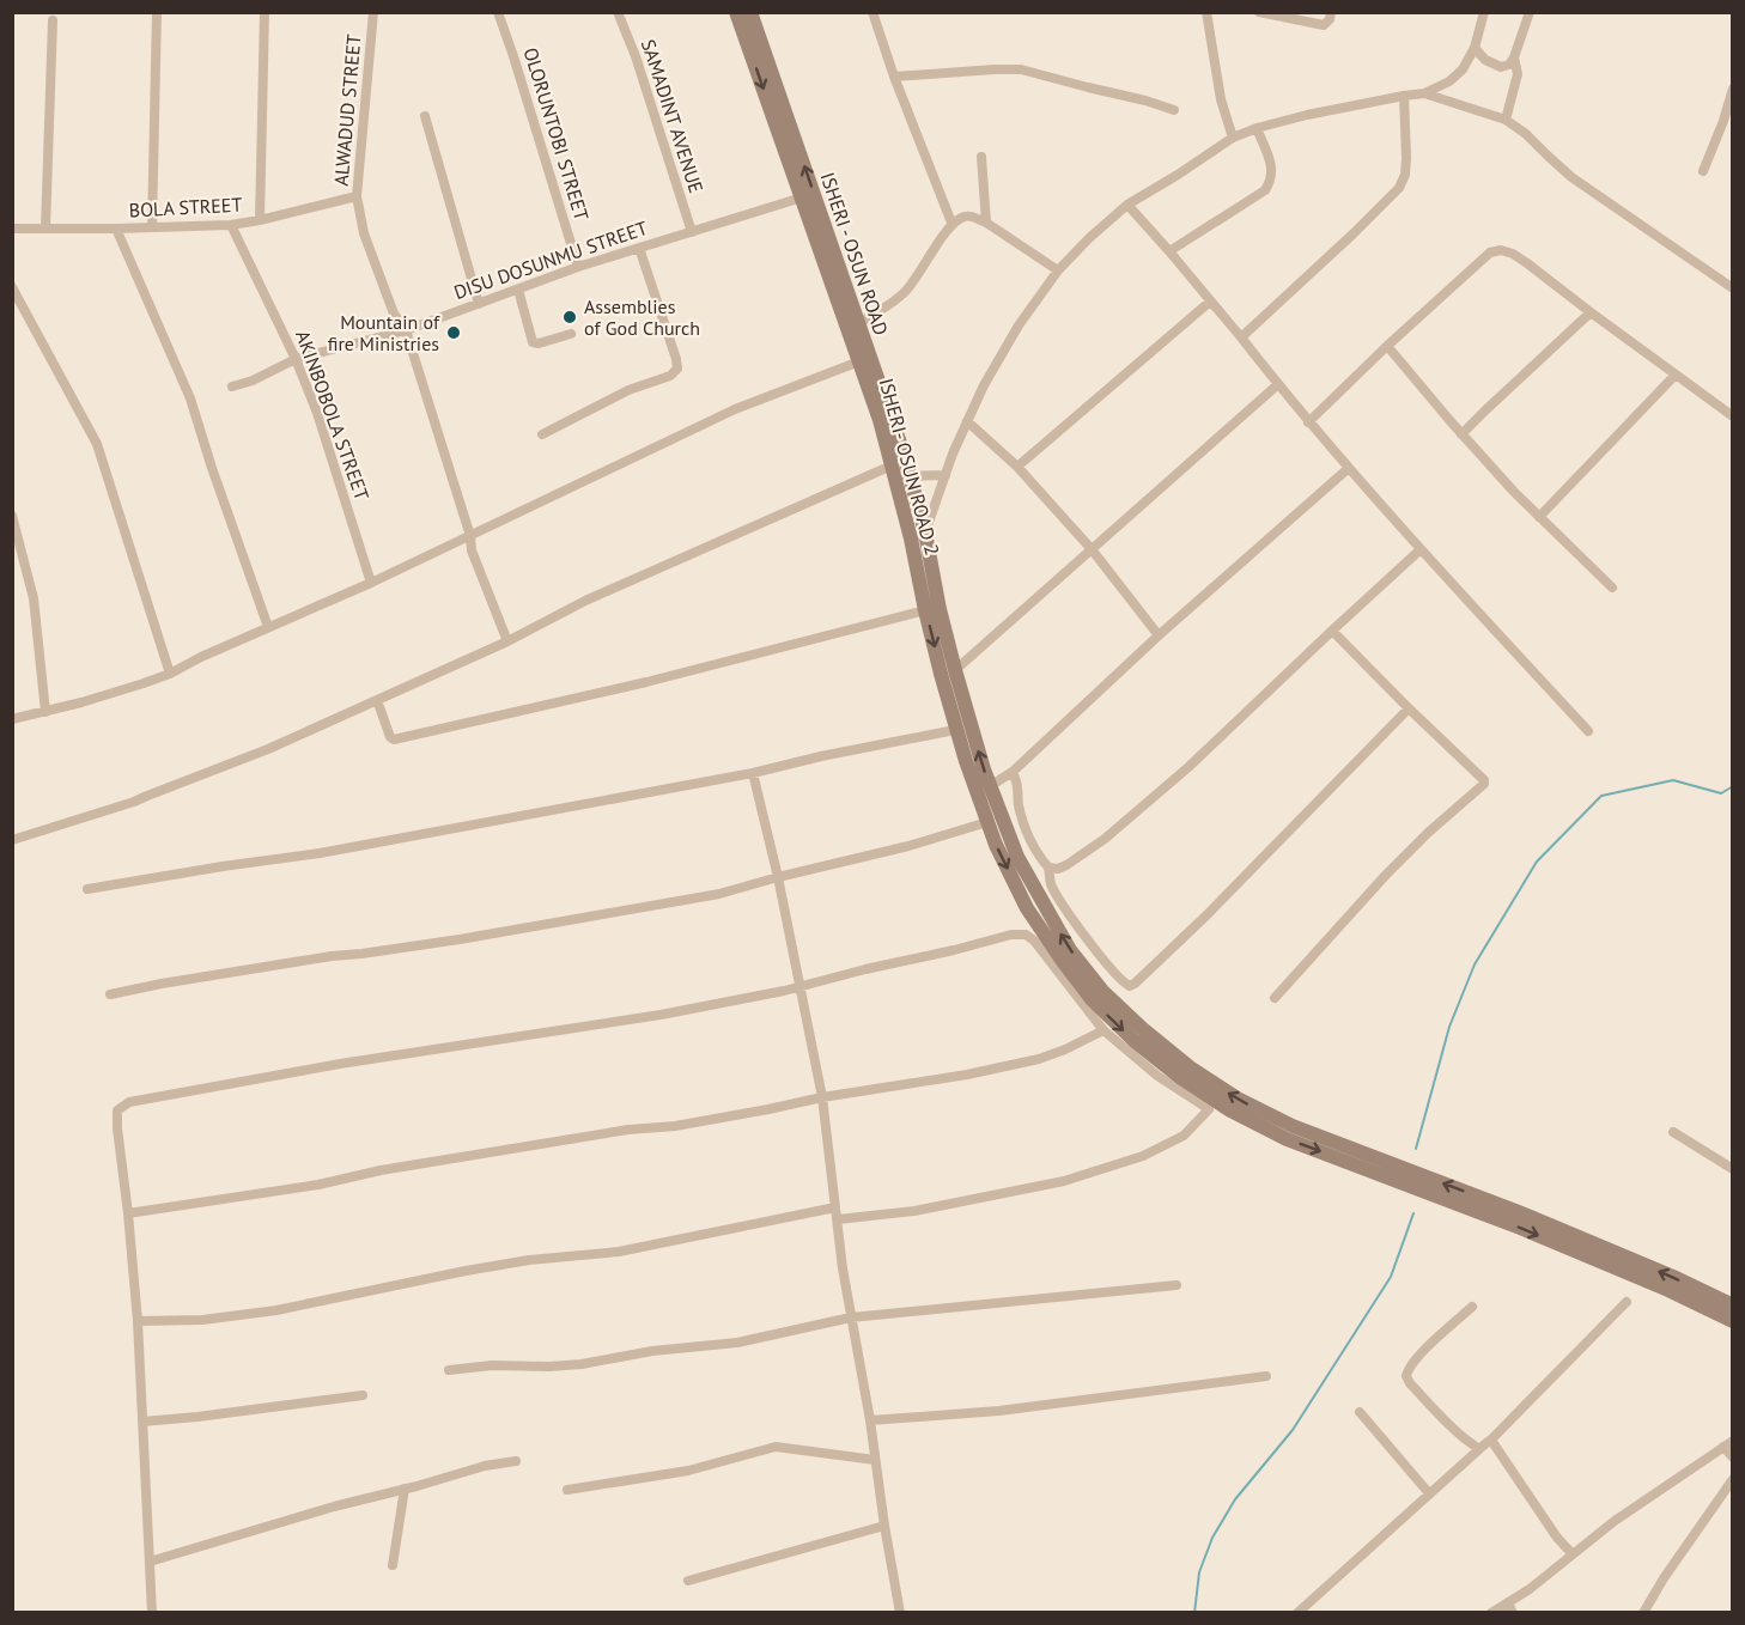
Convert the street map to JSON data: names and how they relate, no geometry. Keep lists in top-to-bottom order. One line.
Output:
{"streets":{"main road":["ISHERI - OSUN ROAD","ISHERI- OSUN ROAD 2"],"street":["ALWADUD STREET","SAMADINT AVENUE","OLORUNTOBI STREET","BOLA STREET","DISU DOSUNMU STREET","AKINBOBOLA STREET"]},"crossings":[["ALWADUD STREET","BOLA STREET"],["ALWADUD STREET","DISU DOSUNMU STREET"],["SAMADINT AVENUE","DISU DOSUNMU STREET"],["OLORUNTOBI STREET","DISU DOSUNMU STREET"],["BOLA STREET","AKINBOBOLA STREET"],["ISHERI - OSUN ROAD","ISHERI- OSUN ROAD 2"],["DISU DOSUNMU STREET","AKINBOBOLA STREET"],["DISU DOSUNMU STREET","ISHERI- OSUN ROAD 2"]],"one_way":["ISHERI - OSUN ROAD","ISHERI- OSUN ROAD 2"],"places":["Assemblies of God Church","Mountain of fire Ministries"]}
